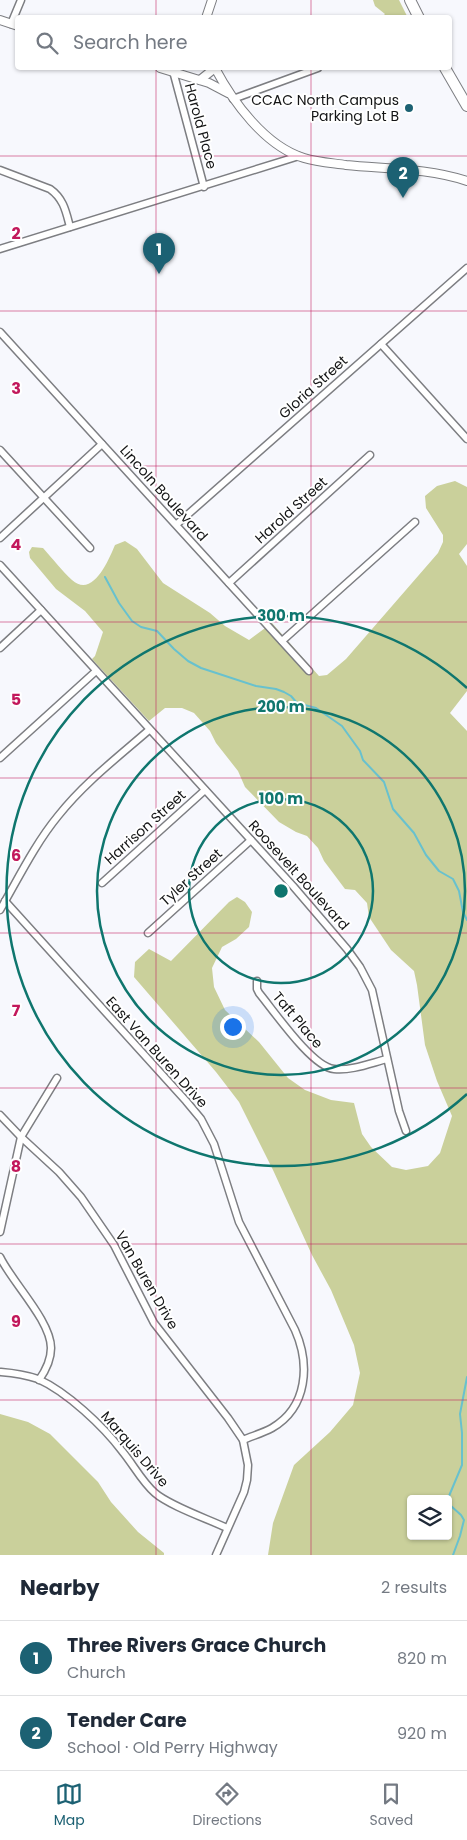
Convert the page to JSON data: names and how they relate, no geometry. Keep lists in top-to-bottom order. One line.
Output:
{"streets":{"street":["Harold Place","Gloria Street","Lincoln Boulevard","Harold Street","Harrison Street","Roosevelt Boulevard","Tyler Street","Taft Place","East Van Buren Drive","Van Buren Drive","Marquis Drive"]},"crossings":[["Gloria Street","Lincoln Boulevard"],["Lincoln Boulevard","Harold Street"],["Harrison Street","Roosevelt Boulevard"],["Roosevelt Boulevard","Tyler Street"],["Roosevelt Boulevard","Taft Place"],["East Van Buren Drive","Van Buren Drive"],["Van Buren Drive","Marquis Drive"]],"places":["CCAC North Campus Parking Lot B"],"page":{"search":"Search here","pins":["2","1"],"heading":["Nearby","2 results"],"list":[{"mark":"1","name":"Three Rivers Grace Church","note":"Church","value":"820 m"},{"mark":"2","name":"Tender Care","note":"School · Old Perry Highway","value":"920 m"}],"nav":["Map","Directions","Saved"]},"grid":{"rows":["2","3","4","5","6","7","8","9"]},"rings":["300 m","200 m","100 m"]}
